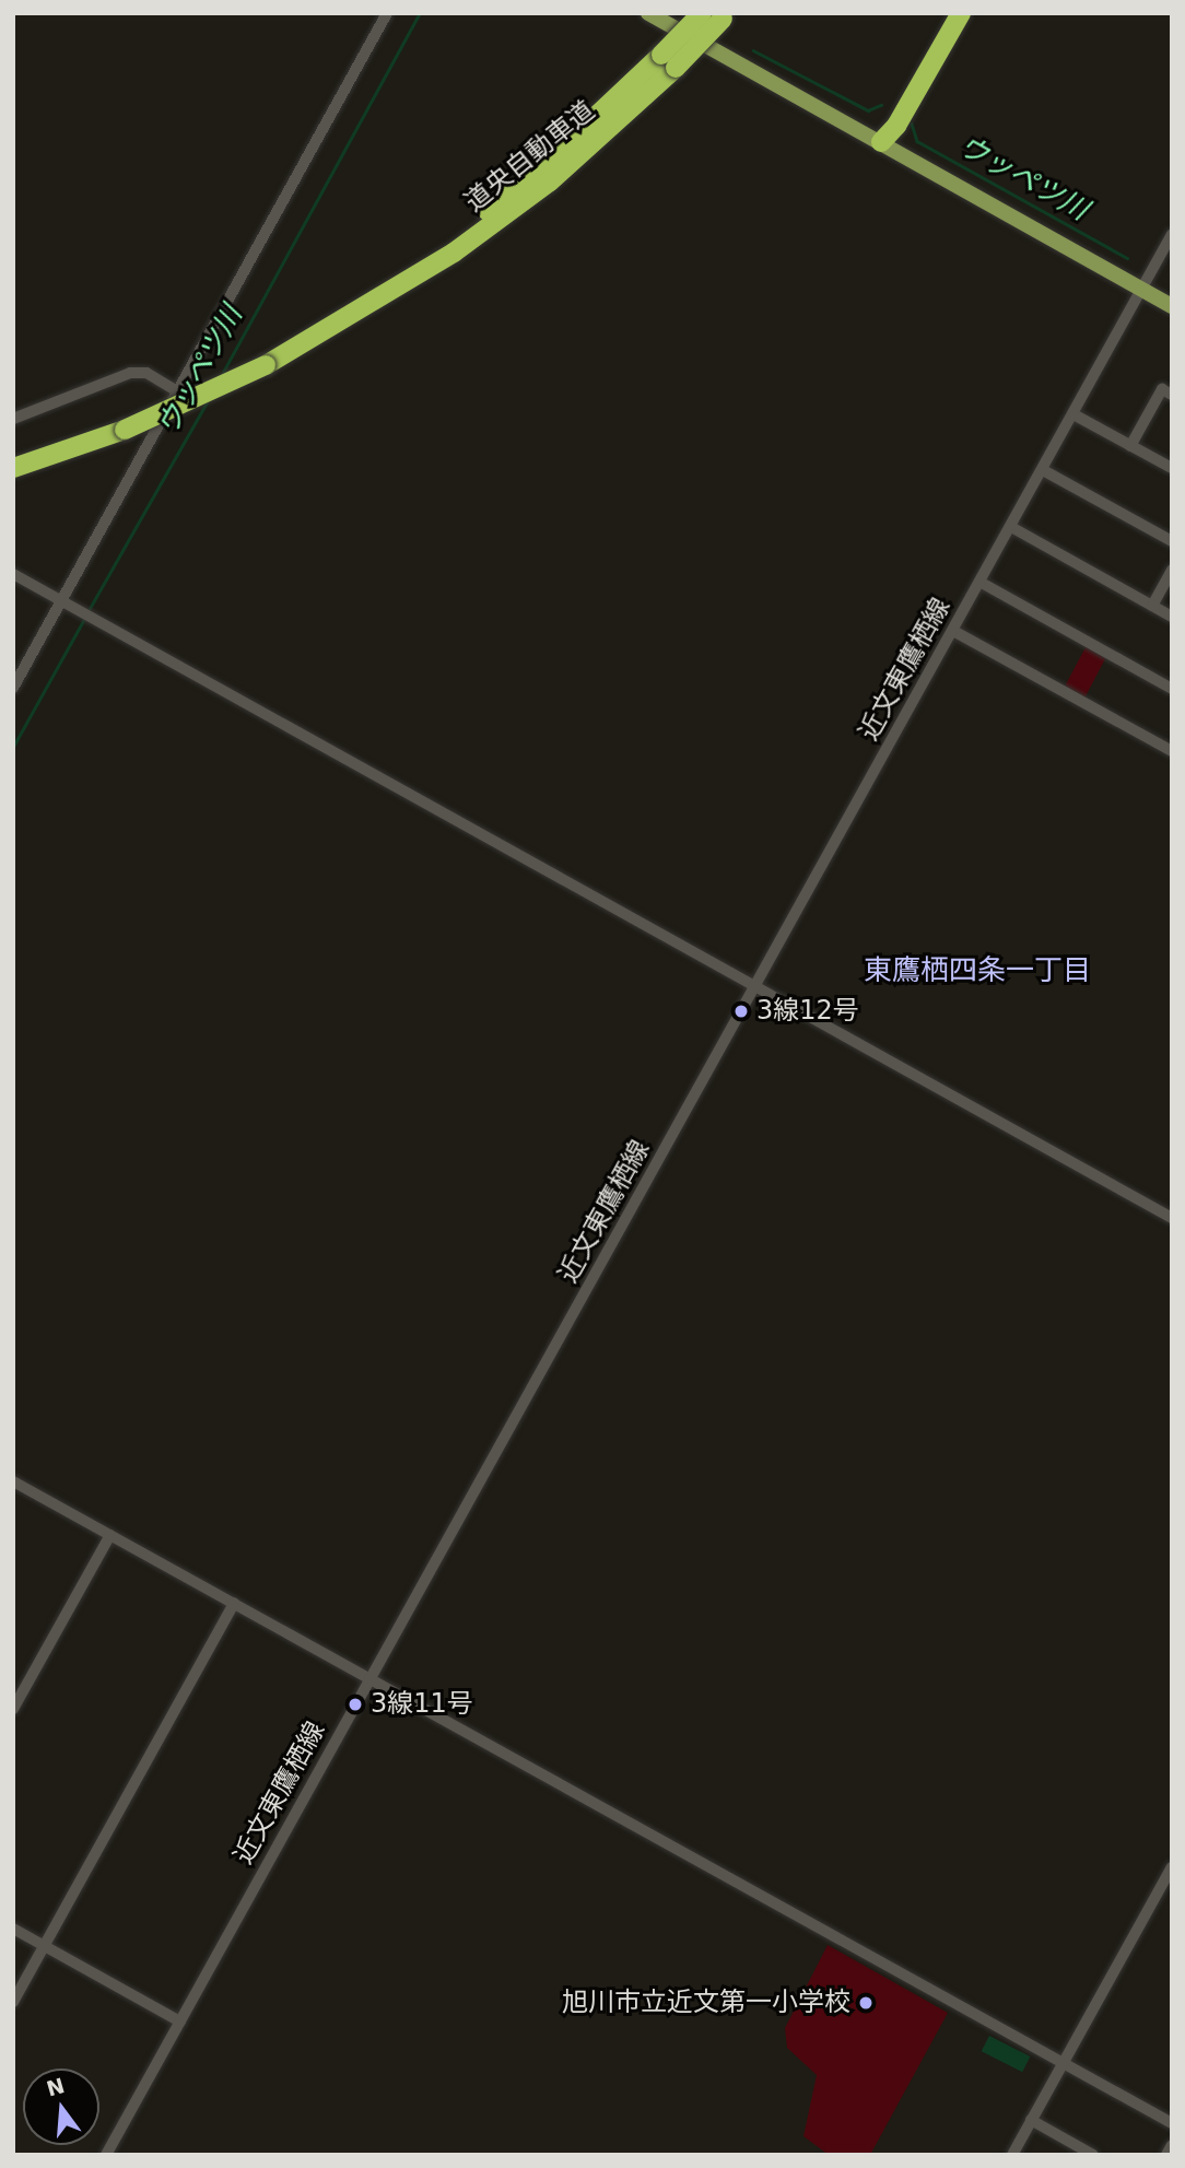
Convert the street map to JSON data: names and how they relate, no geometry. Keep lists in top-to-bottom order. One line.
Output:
{"streets":{"highway":["道央自動車道"],"street":["近文東鷹栖線"]},"districts":["東鷹栖四条一丁目"],"water":["ウッペツ川"],"places":["3線12号","3線11号","旭川市立近文第一小学校"],"north":"top"}
